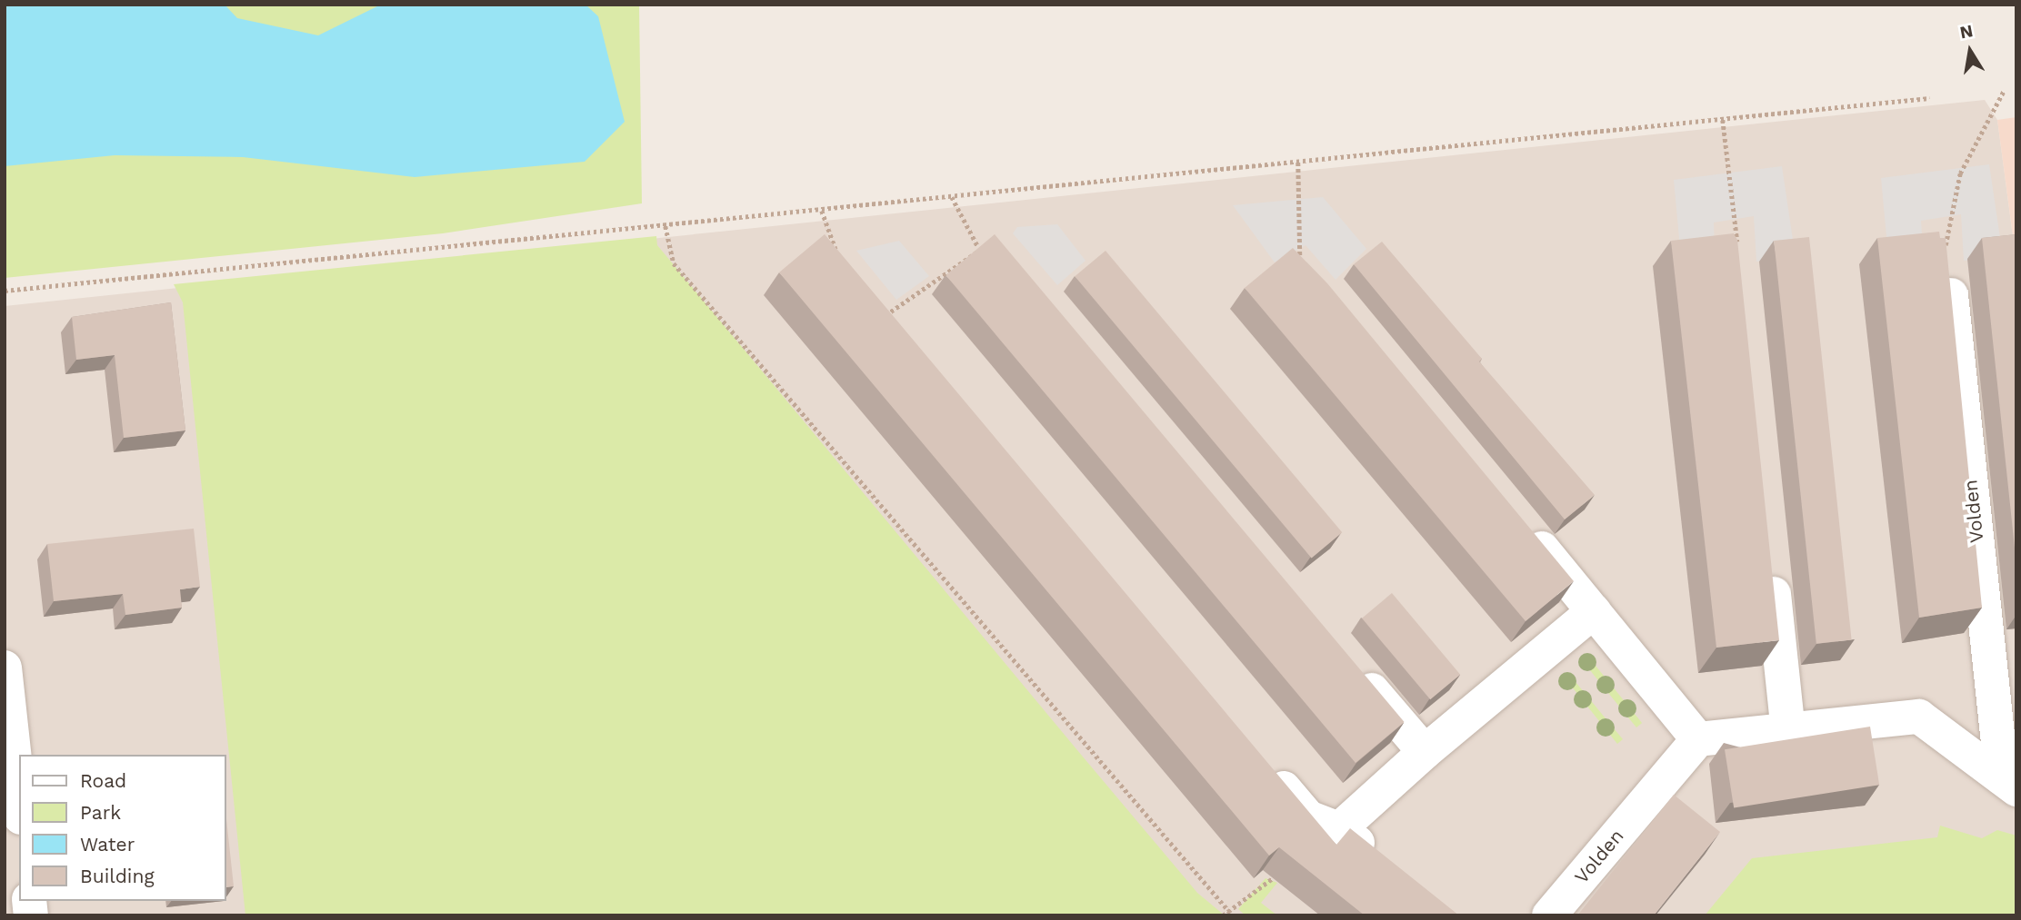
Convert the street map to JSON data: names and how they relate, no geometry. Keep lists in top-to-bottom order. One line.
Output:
{"streets":{"street":["Volden"]},"legend":["Road","Park","Water","Building"],"north":"top"}
